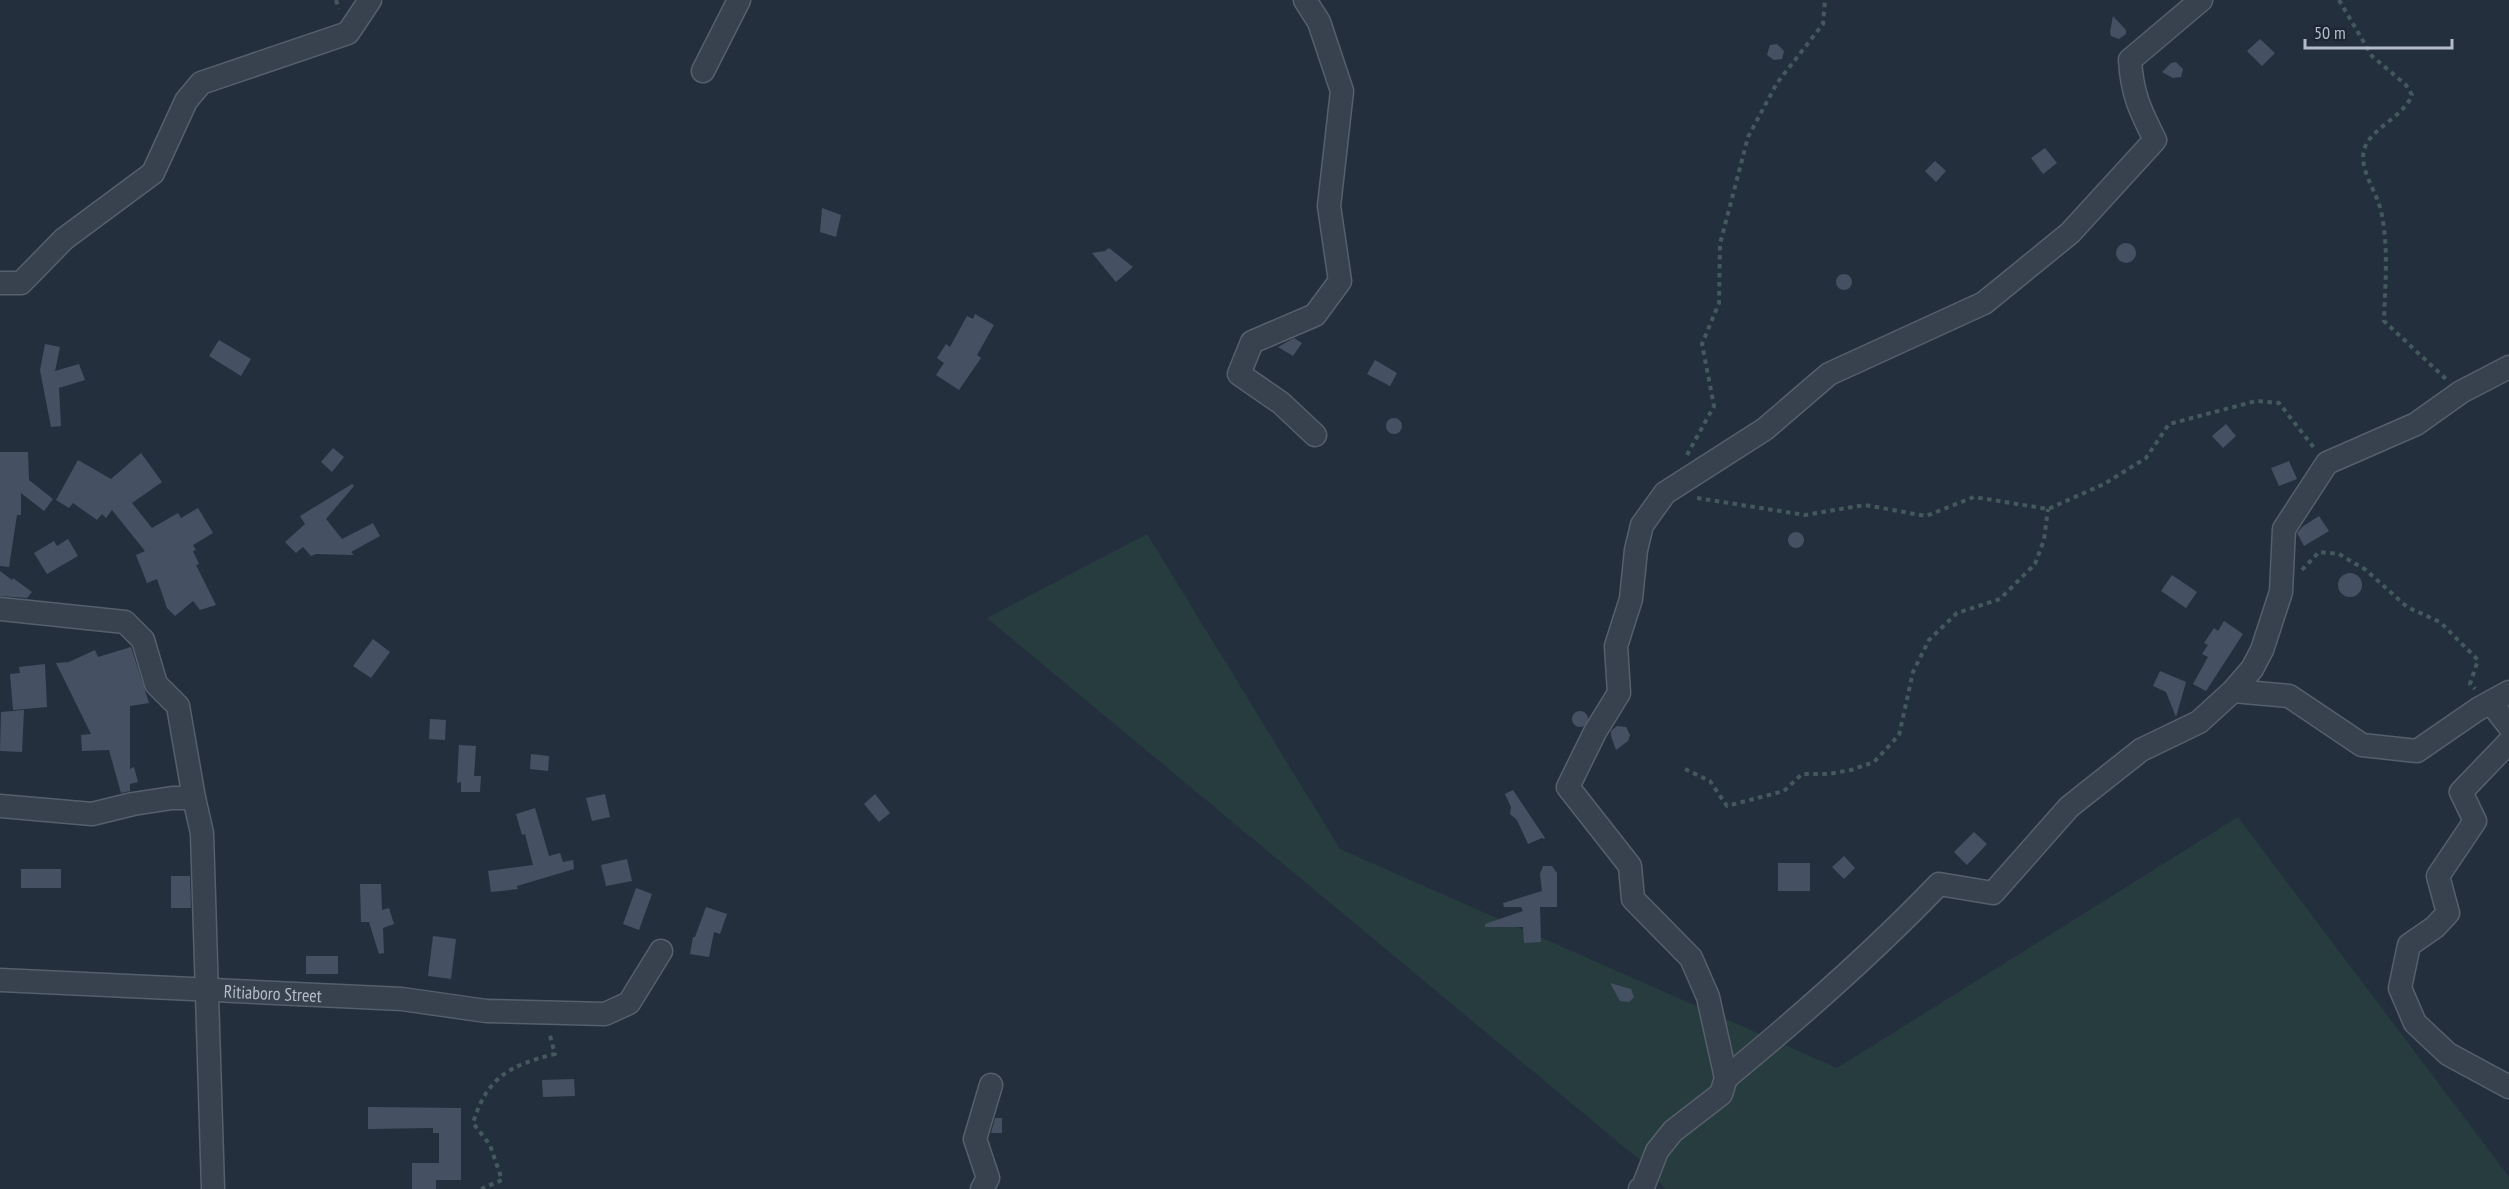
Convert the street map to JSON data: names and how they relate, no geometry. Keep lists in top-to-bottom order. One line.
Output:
{"streets":{"street":["Ritiaboro Street"]},"scale_bar":"50 m"}
